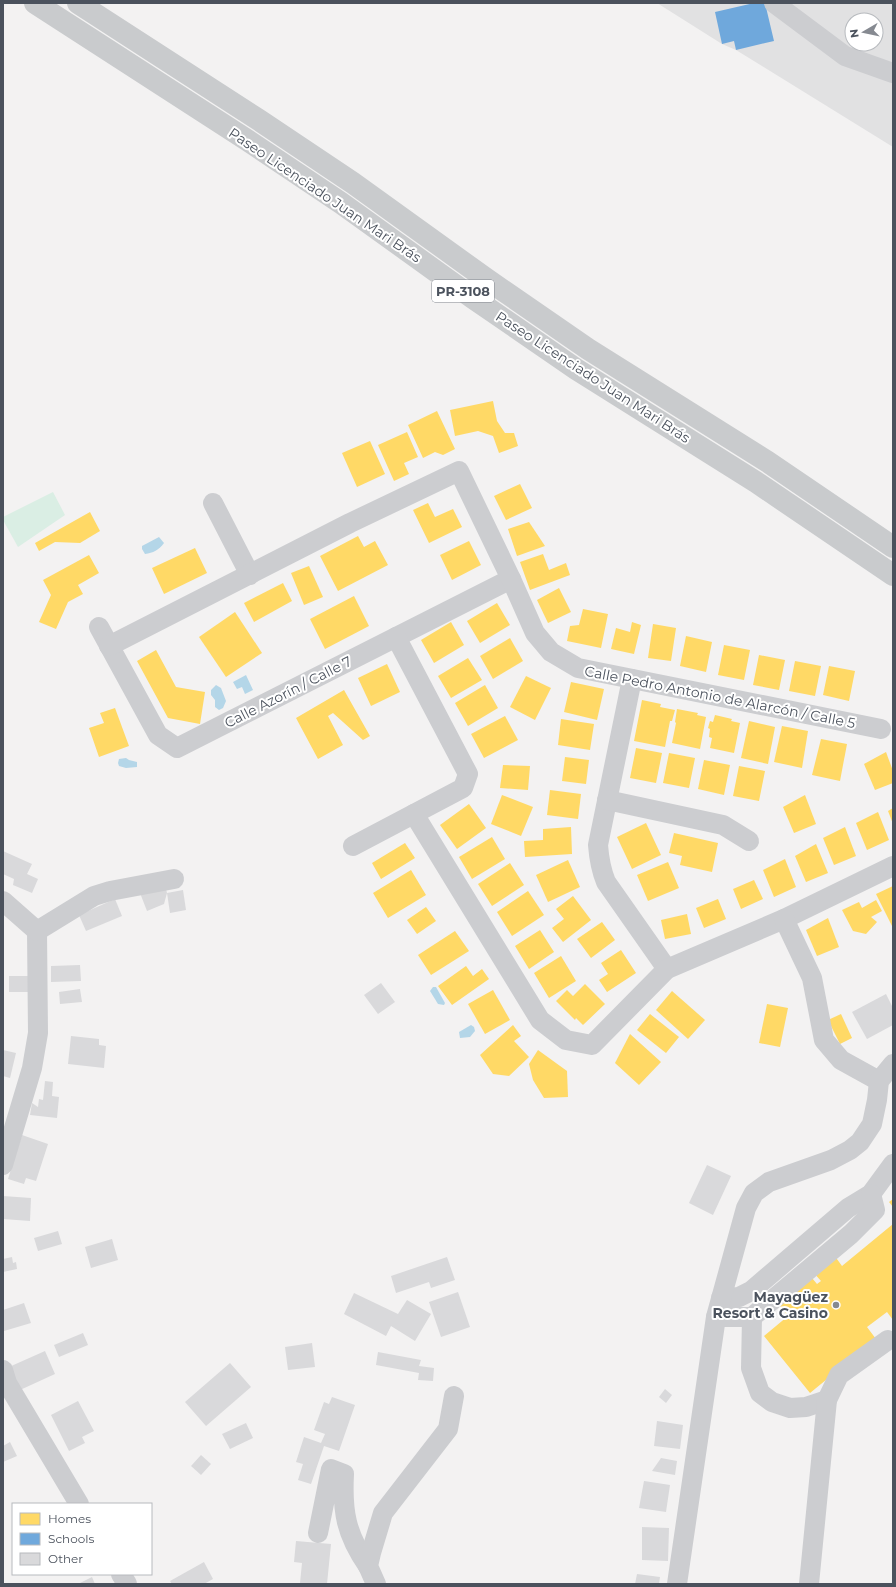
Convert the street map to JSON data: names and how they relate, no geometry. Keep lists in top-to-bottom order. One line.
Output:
{"streets":{"main road":["Paseo Licenciado Juan Mari Brás","PR-3108"],"street":["Calle Azorín / Calle 7","Calle Pedro Antonio de Alarcón / Calle 5"]},"crossings":[["Calle Azorín / Calle 7","Calle Pedro Antonio de Alarcón / Calle 5"]],"places":["Mayagüez Resort & Casino"],"legend":["Homes","Schools","Other"],"north":"left"}
